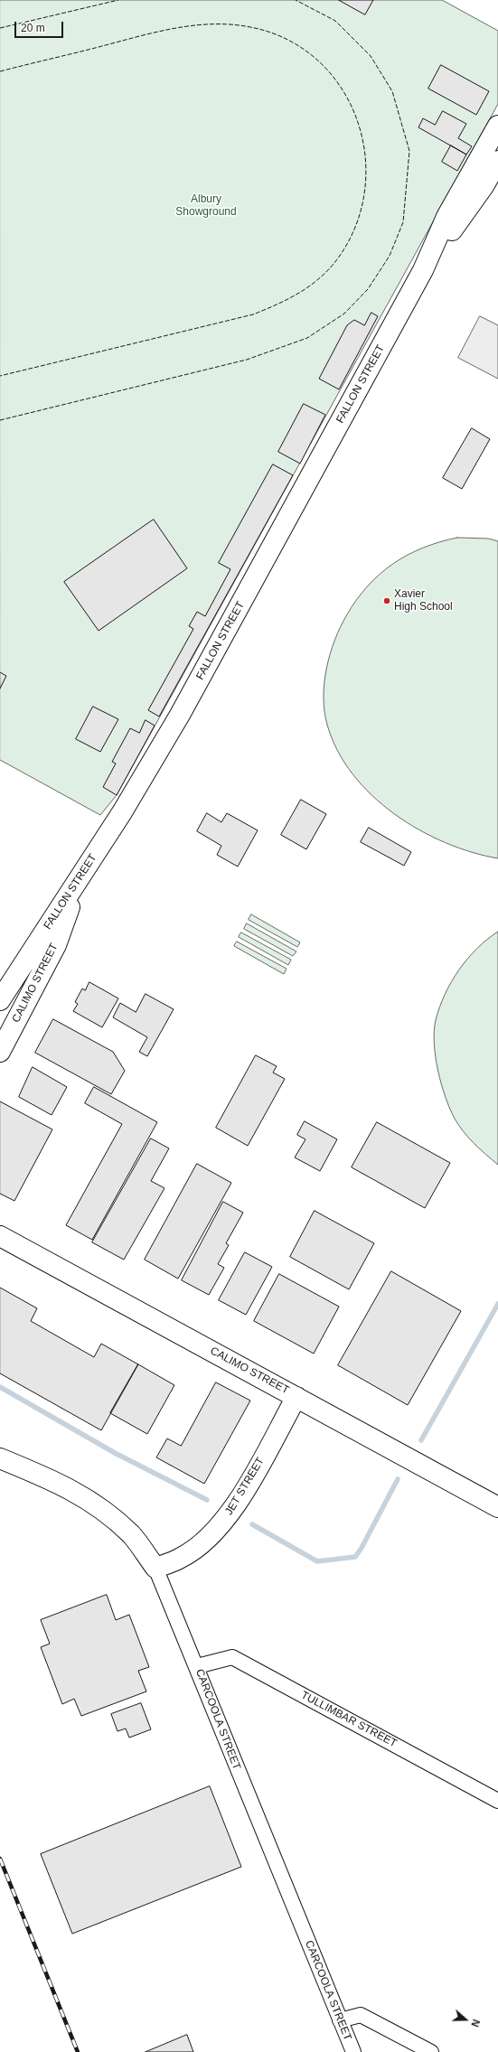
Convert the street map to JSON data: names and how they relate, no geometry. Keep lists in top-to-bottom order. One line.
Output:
{"streets":{"street":["FALLON STREET","CALIMO STREET","JET STREET","CARCOOLA STREET","TULLIMBAR STREET"]},"crossings":[["FALLON STREET","CALIMO STREET"],["CALIMO STREET","JET STREET"],["JET STREET","CARCOOLA STREET"],["CARCOOLA STREET","TULLIMBAR STREET"]],"parks":["Albury Showground"],"places":["Xavier High School"],"scale_bar":"20 m","north":"right"}
